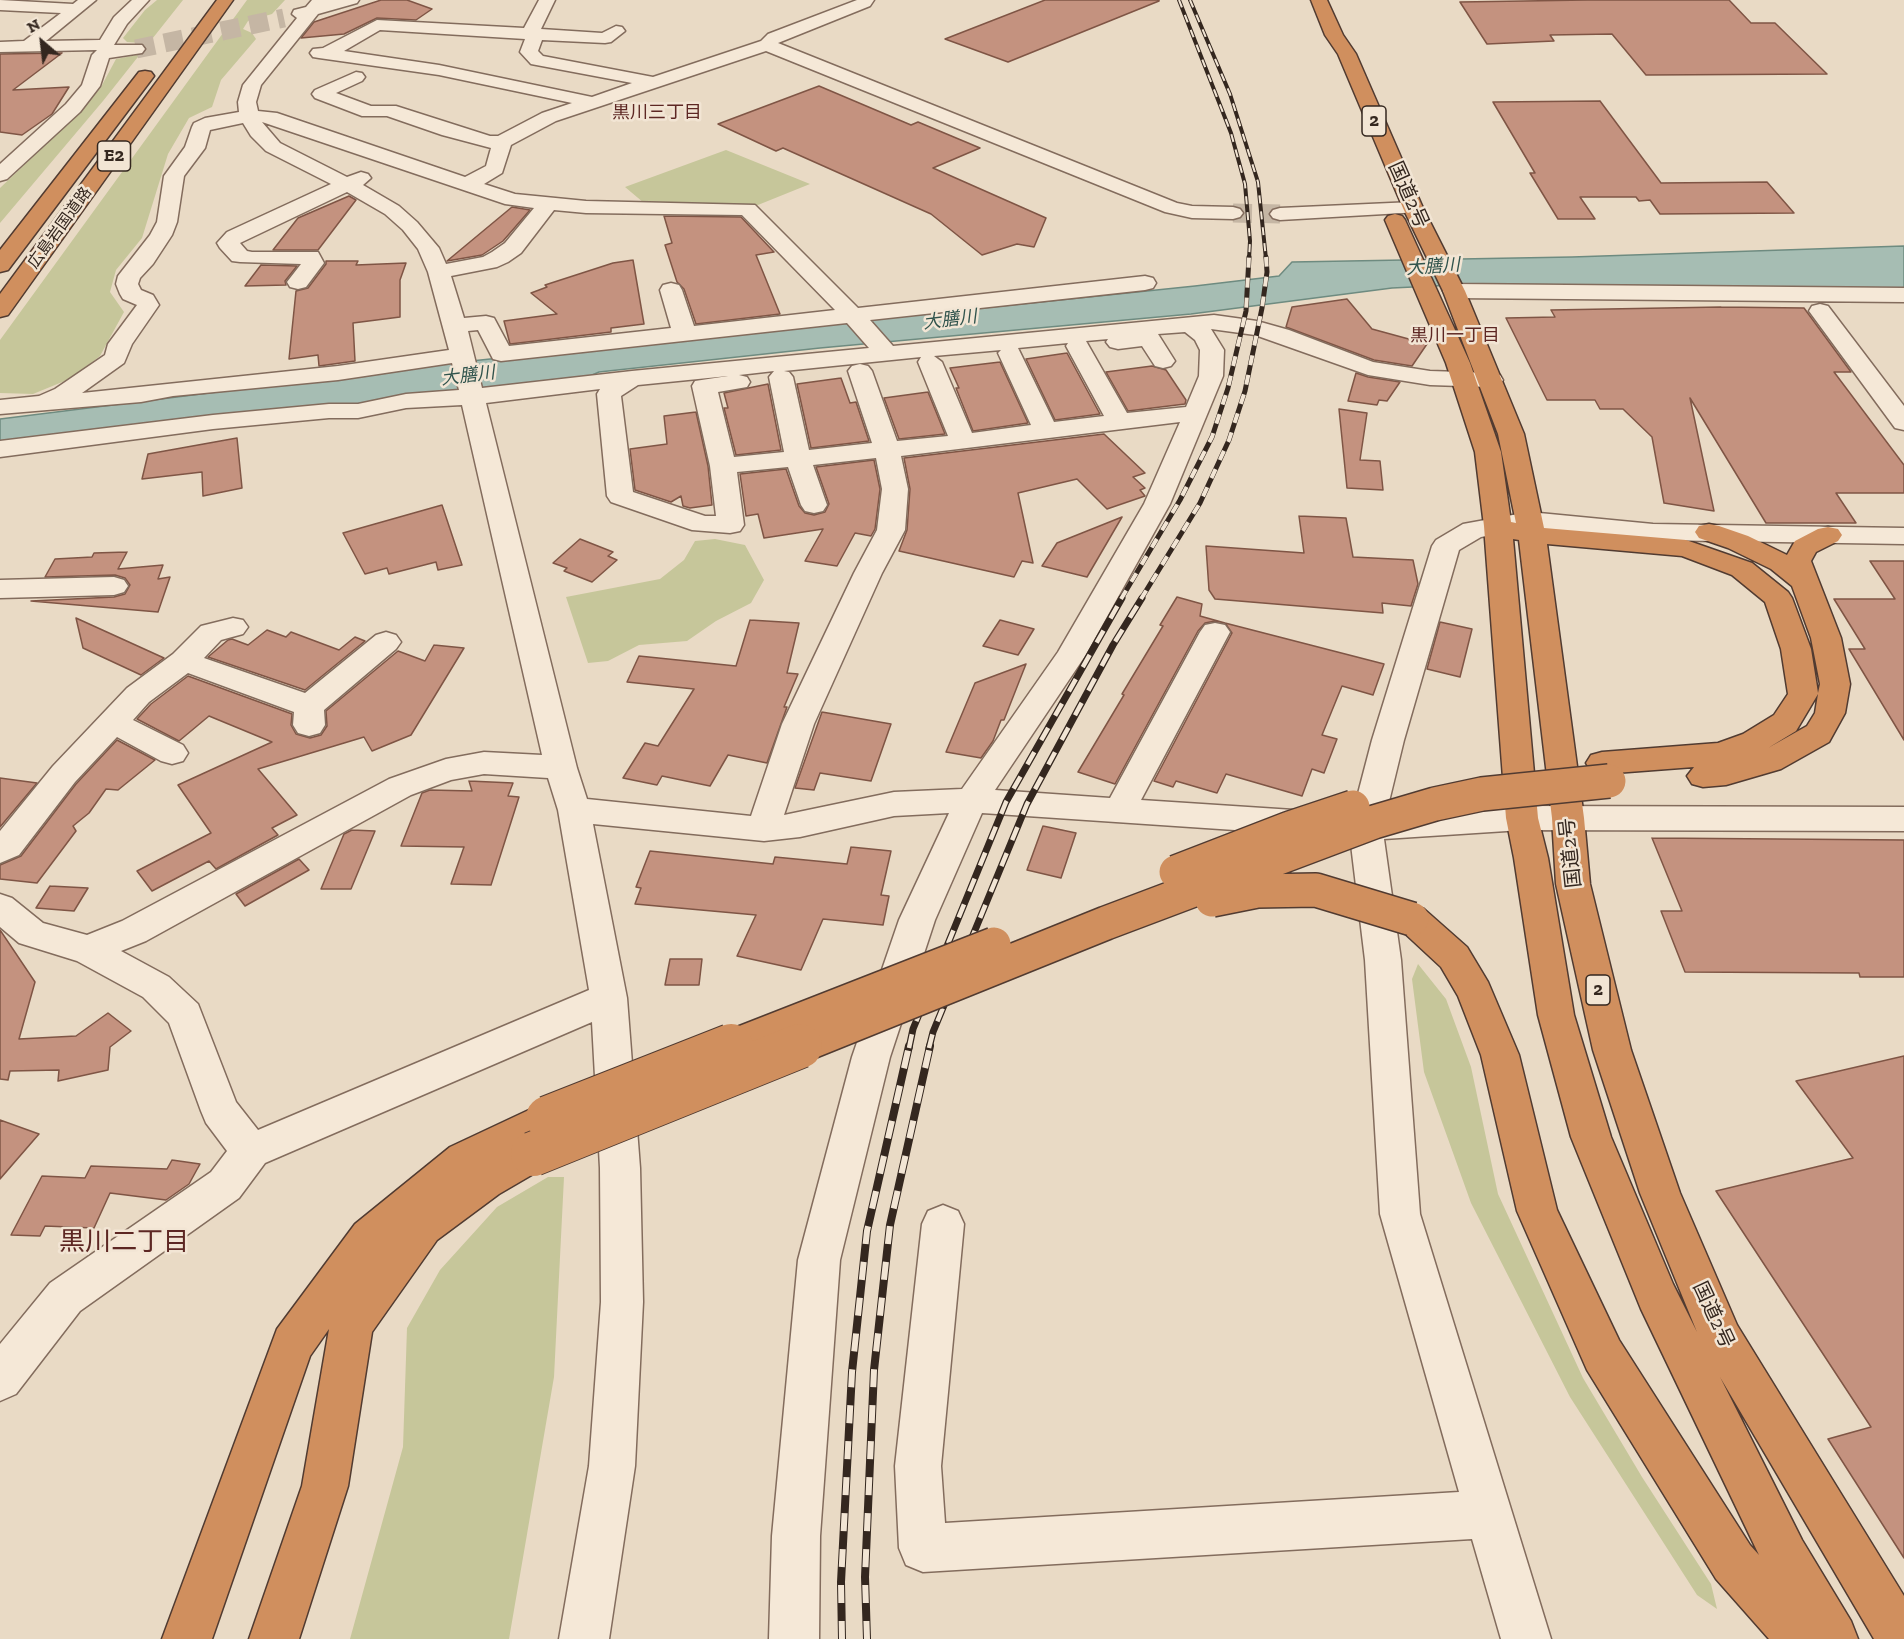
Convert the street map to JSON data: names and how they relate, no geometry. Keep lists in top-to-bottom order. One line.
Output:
{"streets":{"highway":["2","E2","国道2号","広島岩国道路"]},"districts":["黒川三丁目","黒川一丁目","黒川二丁目"],"water":["大膳川"],"north":"top left"}
